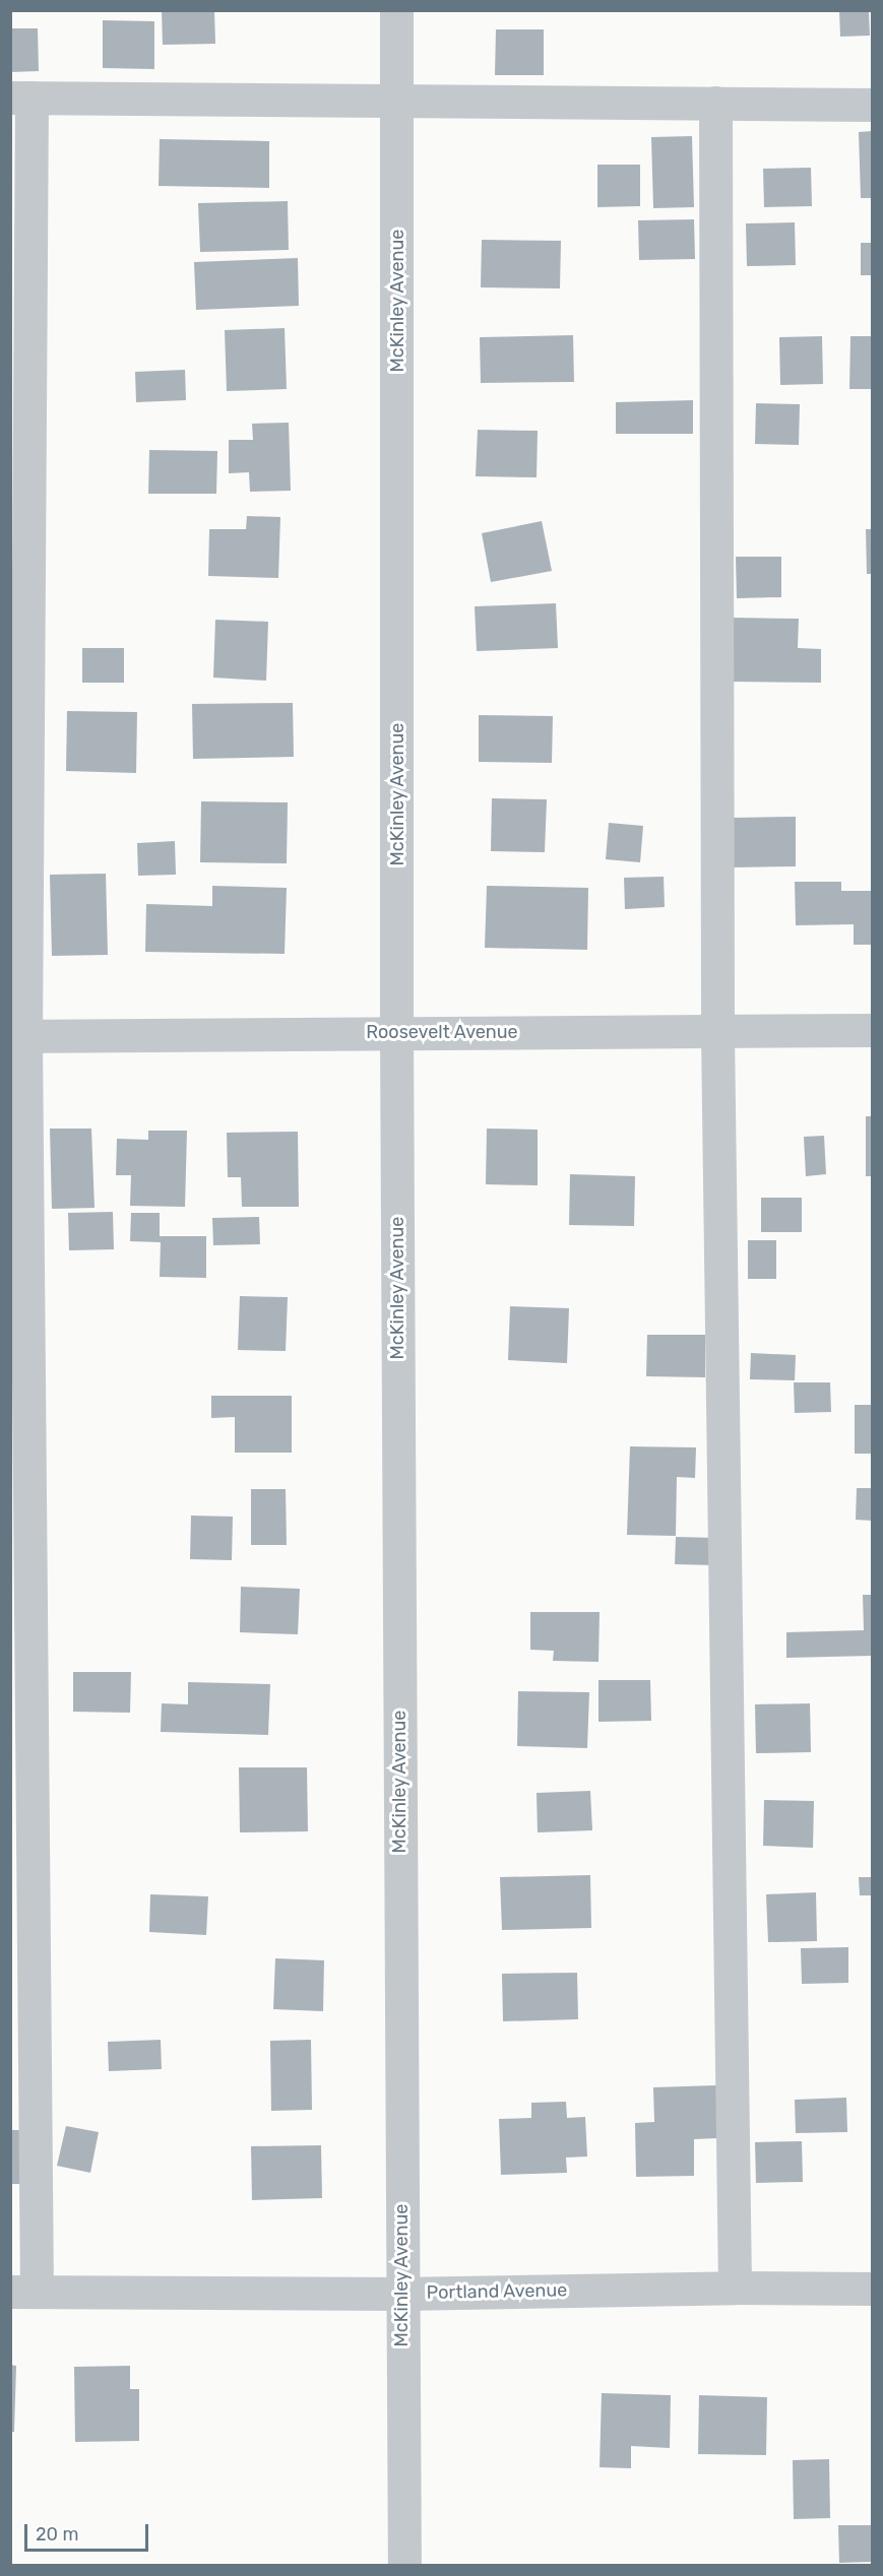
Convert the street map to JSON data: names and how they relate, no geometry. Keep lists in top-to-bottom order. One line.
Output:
{"streets":{"street":["McKinley Avenue","Roosevelt Avenue","Portland Avenue"]},"crossings":[["McKinley Avenue","Roosevelt Avenue"],["McKinley Avenue","Portland Avenue"]],"scale_bar":"20 m"}
